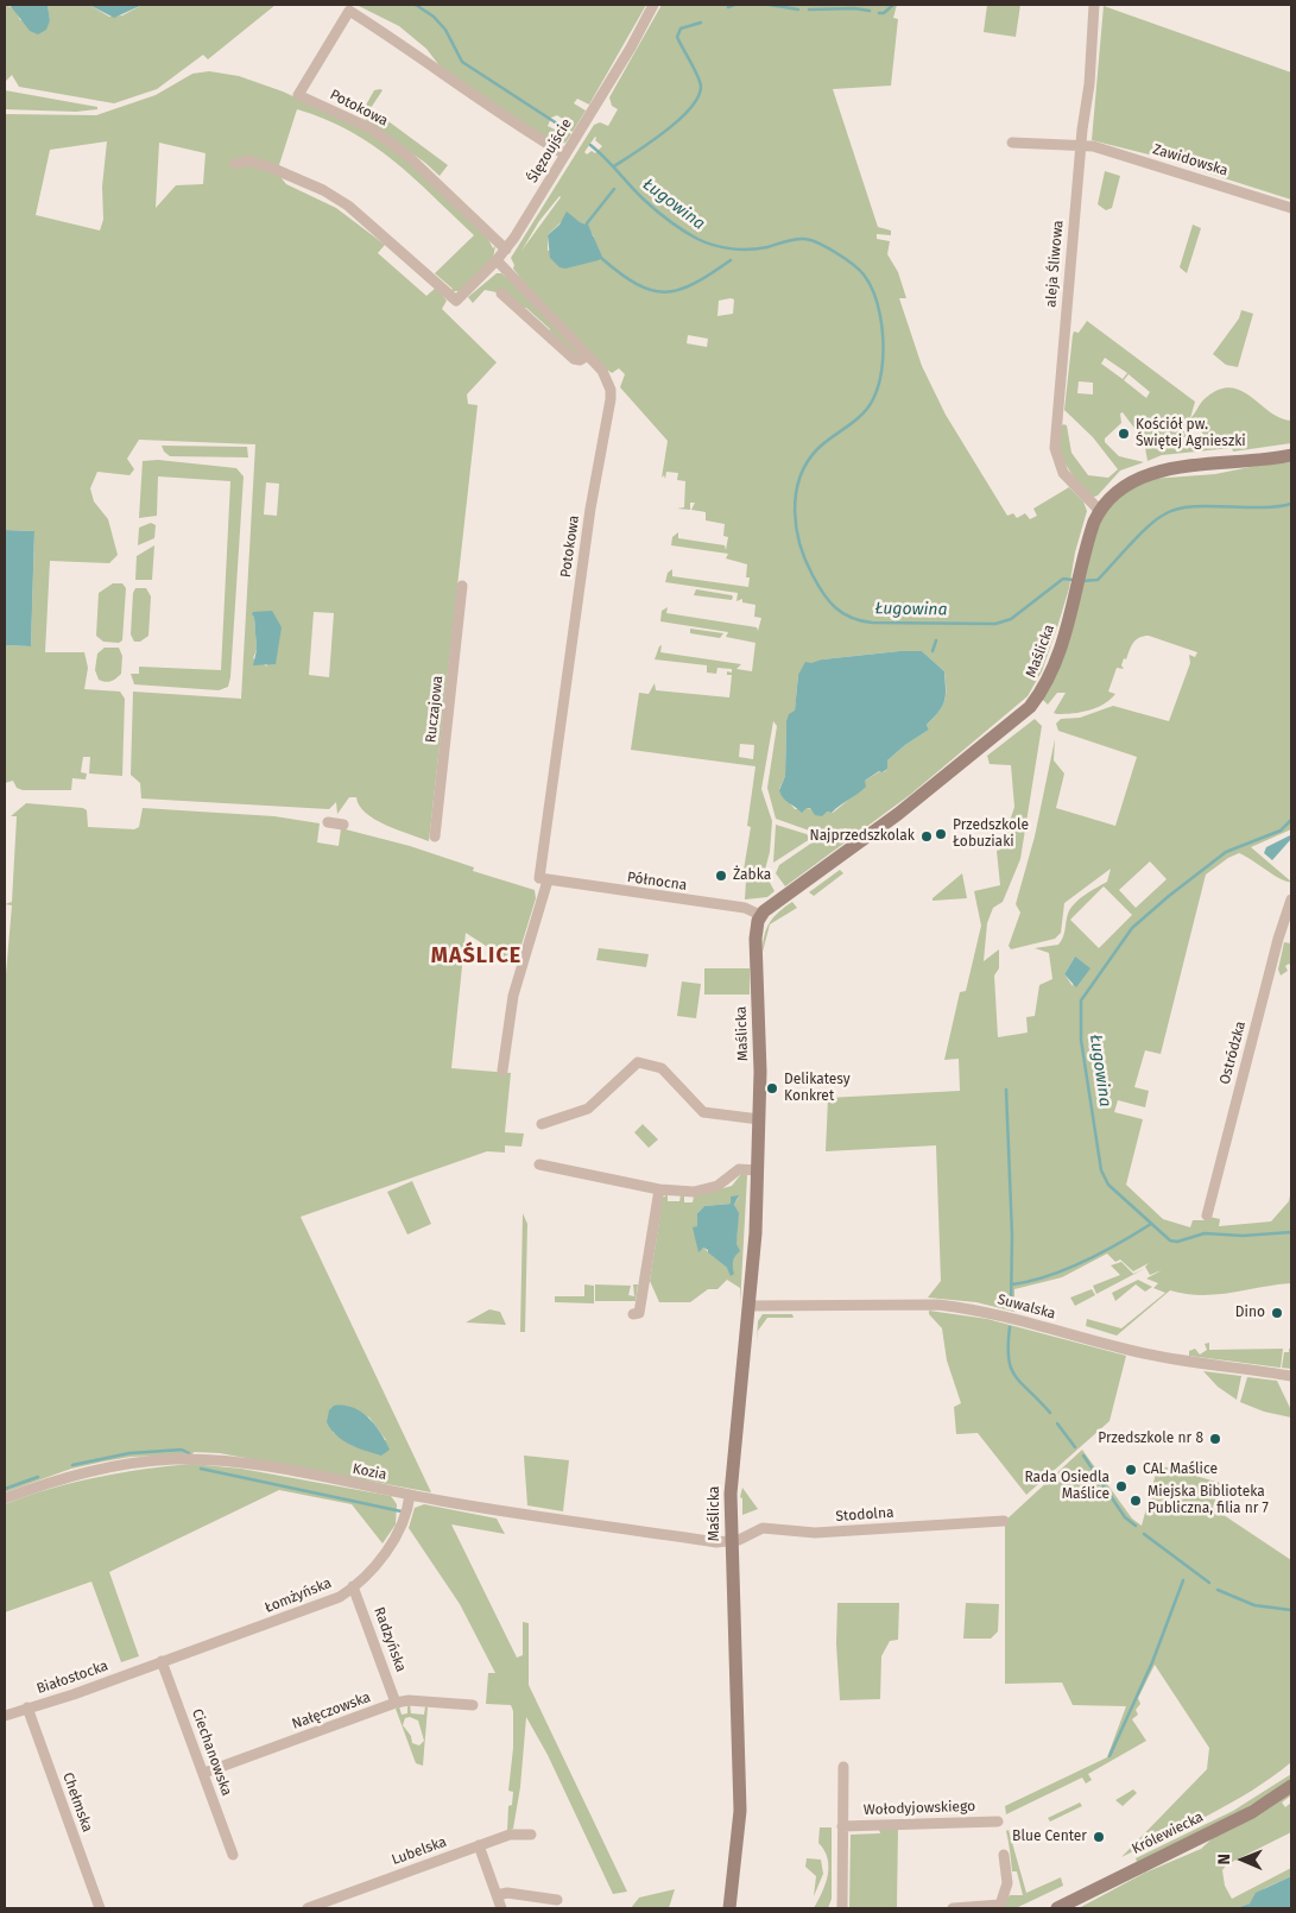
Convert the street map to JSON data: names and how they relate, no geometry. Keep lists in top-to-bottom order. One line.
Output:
{"streets":{"street":["Potokowa","Ślęzoujście","Zawidowska","aleja Śliwowa","Maślicka","Ruczajowa","Północna","Ostródzka","Suwalska","Kozia","Stodolna","Łomżyńska","Radzyńska","Białostocka","Nałęczowska","Ciechanowska","Chełmska","Wołodyjowskiego","Królewiecka","Lubelska"]},"crossings":[["Potokowa","Ślęzoujście"],["Potokowa","Północna"],["Zawidowska","aleja Śliwowa"],["aleja Śliwowa","Maślicka"],["Maślicka","Północna"],["Maślicka","Suwalska"],["Maślicka","Kozia"],["Maślicka","Stodolna"],["Kozia","Stodolna"],["Kozia","Łomżyńska"],["Łomżyńska","Radzyńska"],["Łomżyńska","Białostocka"],["Łomżyńska","Ciechanowska"],["Radzyńska","Nałęczowska"],["Białostocka","Chełmska"],["Nałęczowska","Ciechanowska"]],"districts":["MAŚLICE"],"water":["Ługowina"],"places":["Kościół pw. Świętej Agnieszki","Przedszkole Łobuziaki","Najprzedszkolak","Żabka","Delikatesy Konkret","Dino","Przedszkole nr 8","CAL Maślice","Rada Osiedla Maślice","Miejska Biblioteka Publiczna, filia nr 7","Blue Center"],"north":"left"}
